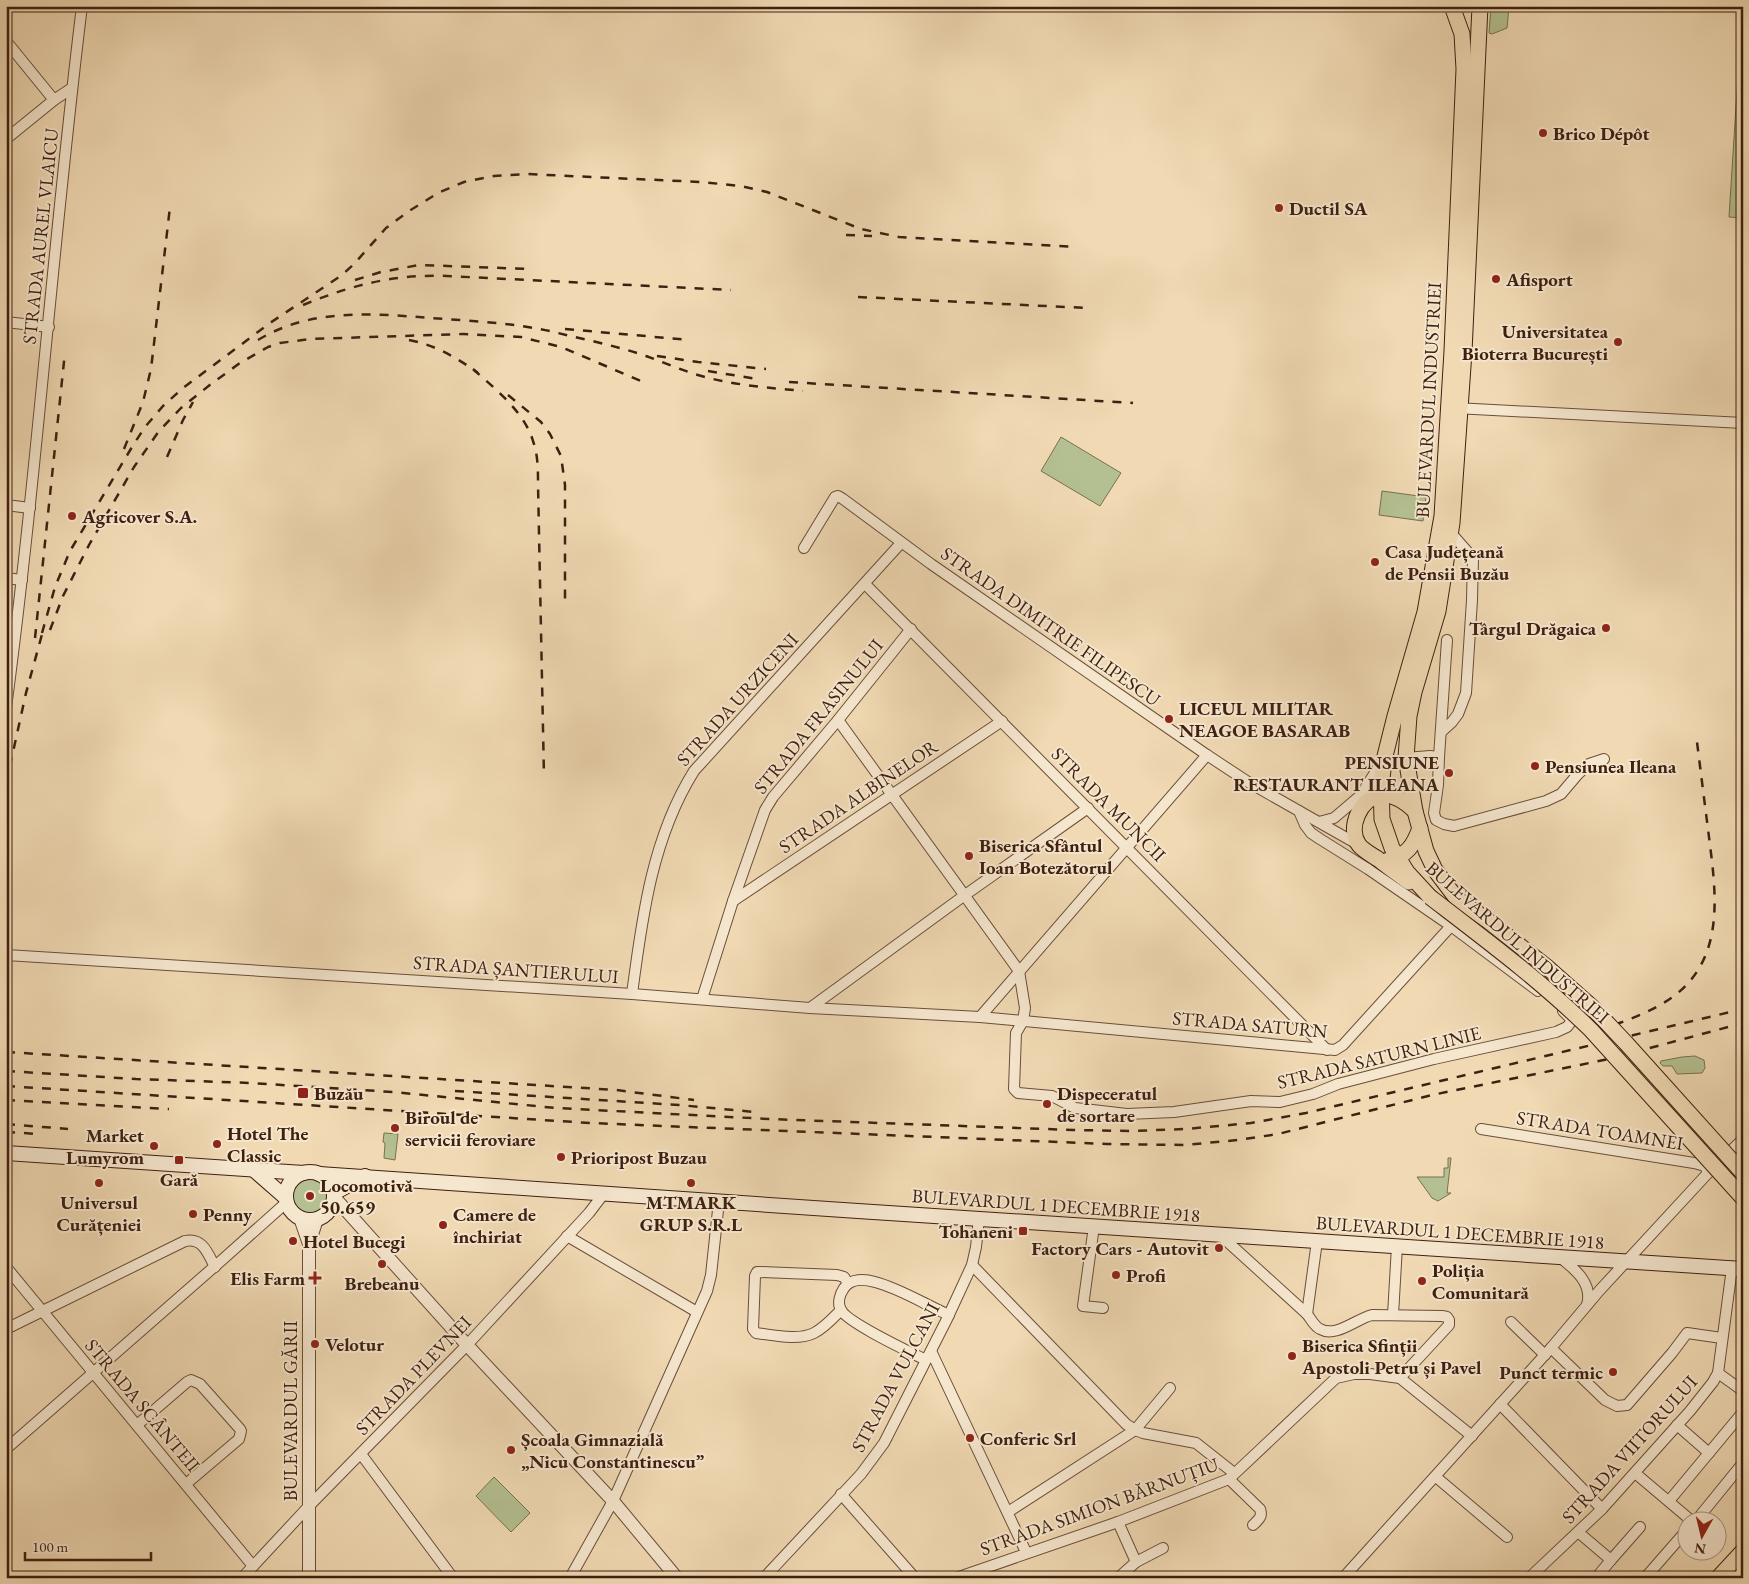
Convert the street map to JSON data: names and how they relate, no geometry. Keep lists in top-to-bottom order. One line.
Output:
{"streets":{"main road":["BULEVARDUL INDUSTRIEI","BULEVARDUL 1 DECEMBRIE 1918"],"street":["STRADA AUREL VLAICU","STRADA DIMITRIE FILIPESCU","STRADA URZICENI","STRADA FRASINULUI","STRADA ALBINELOR","STRADA MUNCII","STRADA ȘANTIERULUI","STRADA SATURN","STRADA SATURN LINIE","STRADA TOAMNEI","STRADA PLEVNEI","STRADA VULCANI","STRADA SCÂNTEII","BULEVARDUL GĂRII","STRADA VIITORULUI","STRADA SIMION BĂRNUȚIU"]},"crossings":[["STRADA DIMITRIE FILIPESCU","STRADA URZICENI"],["STRADA DIMITRIE FILIPESCU","STRADA SATURN"],["STRADA DIMITRIE FILIPESCU","STRADA SATURN LINIE"],["STRADA URZICENI","STRADA MUNCII"],["STRADA URZICENI","STRADA ȘANTIERULUI"],["STRADA FRASINULUI","STRADA ALBINELOR"],["STRADA FRASINULUI","STRADA MUNCII"],["STRADA FRASINULUI","STRADA ȘANTIERULUI"],["STRADA ALBINELOR","STRADA MUNCII"],["STRADA MUNCII","STRADA SATURN"],["STRADA ȘANTIERULUI","STRADA SATURN"],["STRADA ȘANTIERULUI","STRADA SATURN LINIE"],["STRADA SATURN","STRADA SATURN LINIE"],["BULEVARDUL 1 DECEMBRIE 1918","STRADA PLEVNEI"],["BULEVARDUL 1 DECEMBRIE 1918","STRADA VULCANI"],["BULEVARDUL 1 DECEMBRIE 1918","BULEVARDUL GĂRII"],["BULEVARDUL 1 DECEMBRIE 1918","STRADA VIITORULUI"],["STRADA PLEVNEI","STRADA SCÂNTEII"],["STRADA PLEVNEI","BULEVARDUL GĂRII"]],"places":{"other":["Brico Dépôt","Ductil SA","Afisport","Universitatea Bioterra București","Agricover S.A.","Casa Județeană de Pensii Buzău","Târgul Drăgaica","LICEUL MILITAR NEAGOE BASARAB","Pensiunea Ileana","PENSIUNE RESTAURANT ILEANA","Biserica Sfântul Ioan Botezătorul","Dispeceratul de sortare","Biroul de servicii feroviare","Hotel The Classic","Market Lumyrom","Prioripost Buzau","Universul Curățeniei","MTMARK GRUP S.R.L","Locomotivă 50.659","Penny","Camere de închiriat","Hotel Bucegi","Factory Cars - Autovit","Brebeanu","Profi","Poliția Comunitară","Velotur","Biserica Sfinții Apostoli Petru și Pavel","Punct termic","Conferic Srl","Școala Gimnazială „Nicu Constantinescu”"],"transit":["Buzău","Gară","Tohaneni"],"health":["Elis Farm"]},"scale_bar":"100 m","north":"bottom"}
